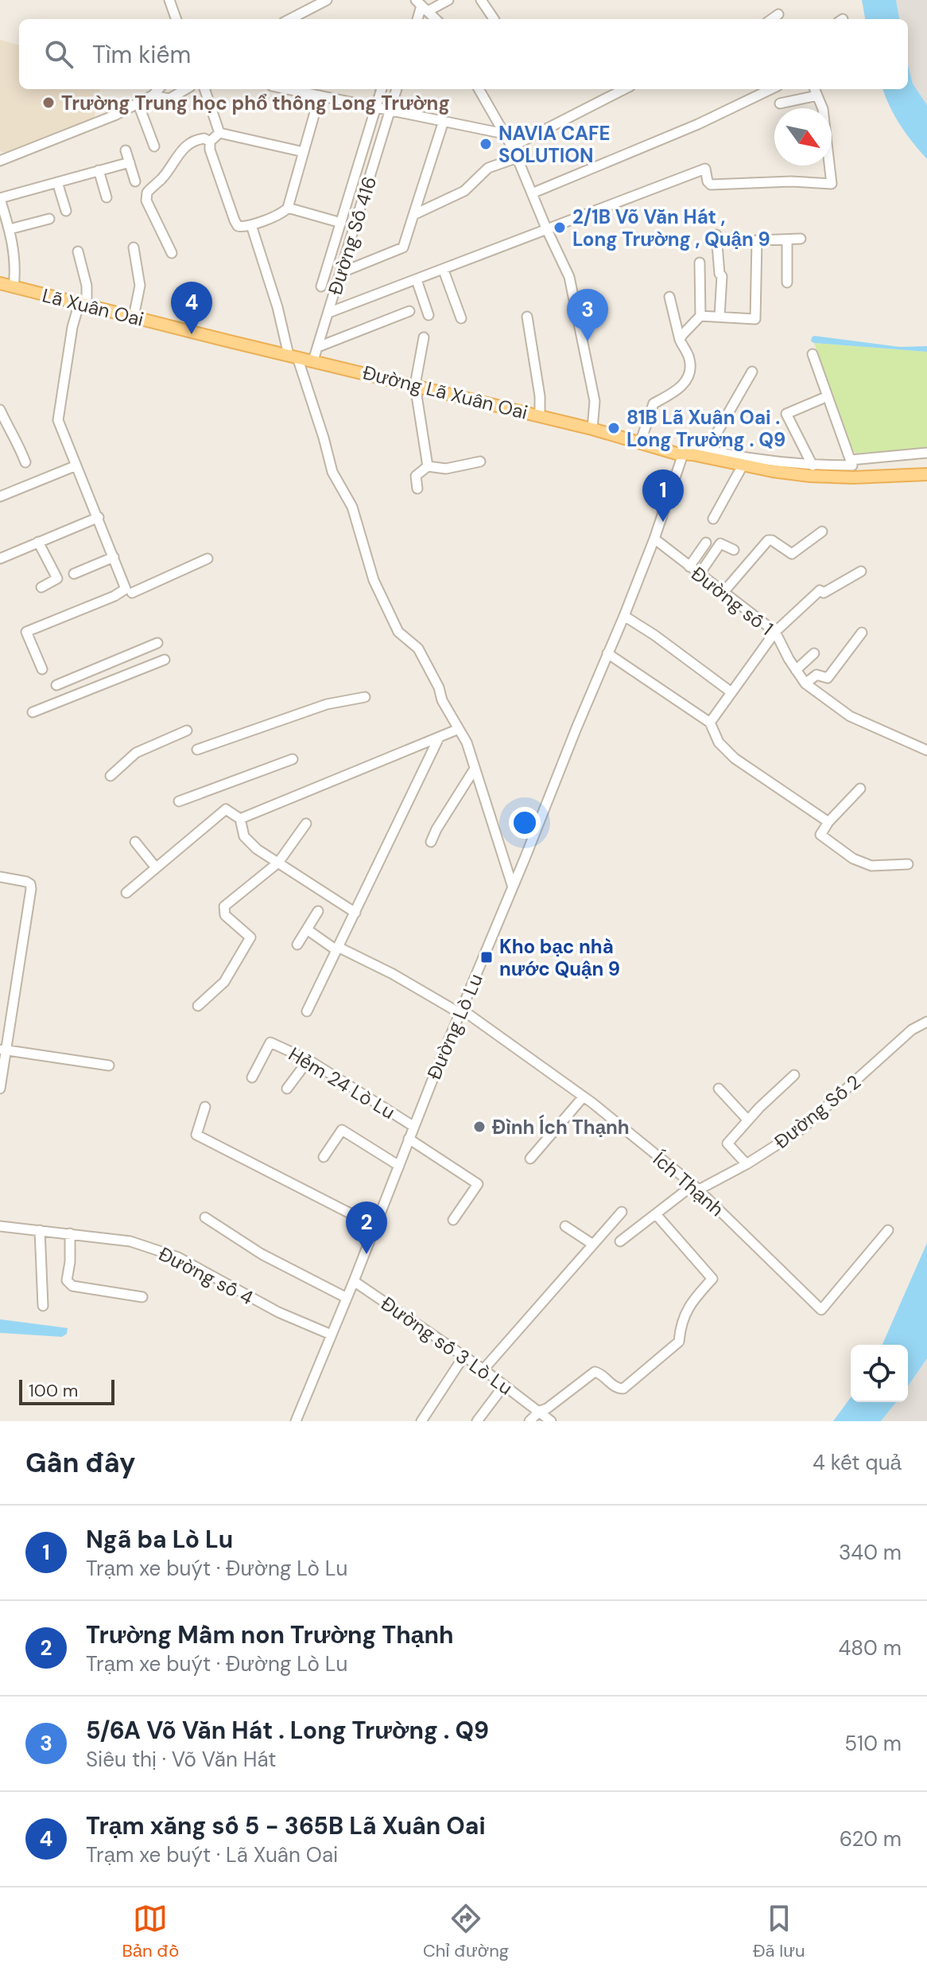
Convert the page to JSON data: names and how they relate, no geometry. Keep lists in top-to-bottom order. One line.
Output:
{"streets":{"main road":["Lã Xuân Oai","Đường Lã Xuân Oai"],"street":["Đường Số 416","Đường số 1","Đường Lò Lu","Hẻm 24 Lò Lu","Đường Số 2","Ích Thạnh","Đường số 4","Đường số 3 Lò Lu"]},"crossings":[["Đường Số 416","Đường Lã Xuân Oai"],["Lã Xuân Oai","Đường Lã Xuân Oai"],["Đường số 1","Đường Lò Lu"],["Đường Lò Lu","Hẻm 24 Lò Lu"],["Đường Lò Lu","Ích Thạnh"],["Đường Lò Lu","Đường số 4"],["Đường Lò Lu","Đường số 3 Lò Lu"],["Đường Số 2","Ích Thạnh"]],"places":{"other":["Trường Trung học phổ thông Long Trường","NAVIA CAFE SOLUTION","2/1B Võ Văn Hát , Long Trường , Quận 9","81B Lã Xuân Oai . Long Trường . Q9","Đình Ích Thạnh"],"transit":["Kho bạc nhà nước Quận 9"]},"scale_bar":"100 m","north":"bottom right","page":{"search":"Tìm kiếm","pins":["4","3","1","2"],"scale":"100 m","heading":["Gần đây","4 kết quả"],"list":[{"mark":"1","name":"Ngã ba Lò Lu","note":"Trạm xe buýt · Đường Lò Lu","value":"340 m"},{"mark":"2","name":"Trường Mầm non Trường Thạnh","note":"Trạm xe buýt · Đường Lò Lu","value":"480 m"},{"mark":"3","name":"5/6A Võ Văn Hát . Long Trường . Q9","note":"Siêu thị · Võ Văn Hát","value":"510 m"},{"mark":"4","name":"Trạm xăng số 5 - 365B Lã Xuân Oai","note":"Trạm xe buýt · Lã Xuân Oai","value":"620 m"}],"nav":["Bản đồ","Chỉ đường","Đã lưu"]}}
